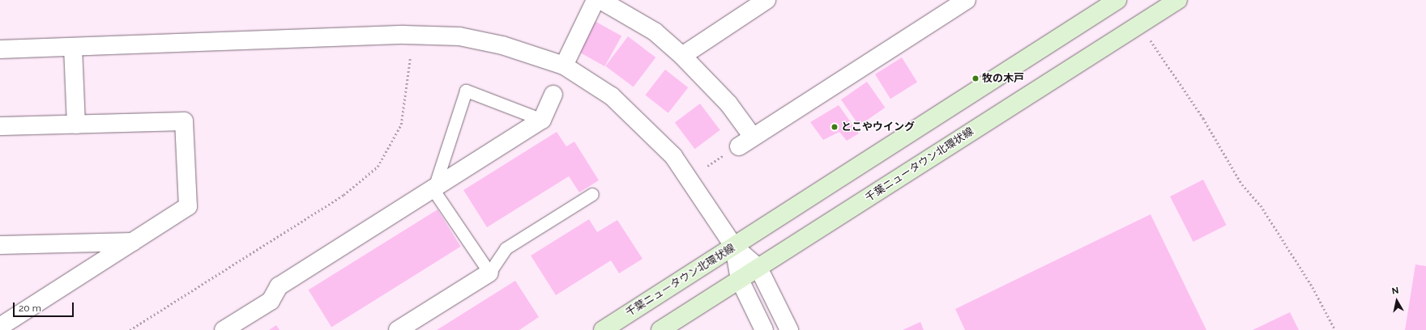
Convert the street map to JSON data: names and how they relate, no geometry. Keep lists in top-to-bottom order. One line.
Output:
{"streets":{"main road":["千葉ニュータウン北環状線"]},"places":["牧の木戸","とこやウイング"],"scale_bar":"20 m","north":"top"}
